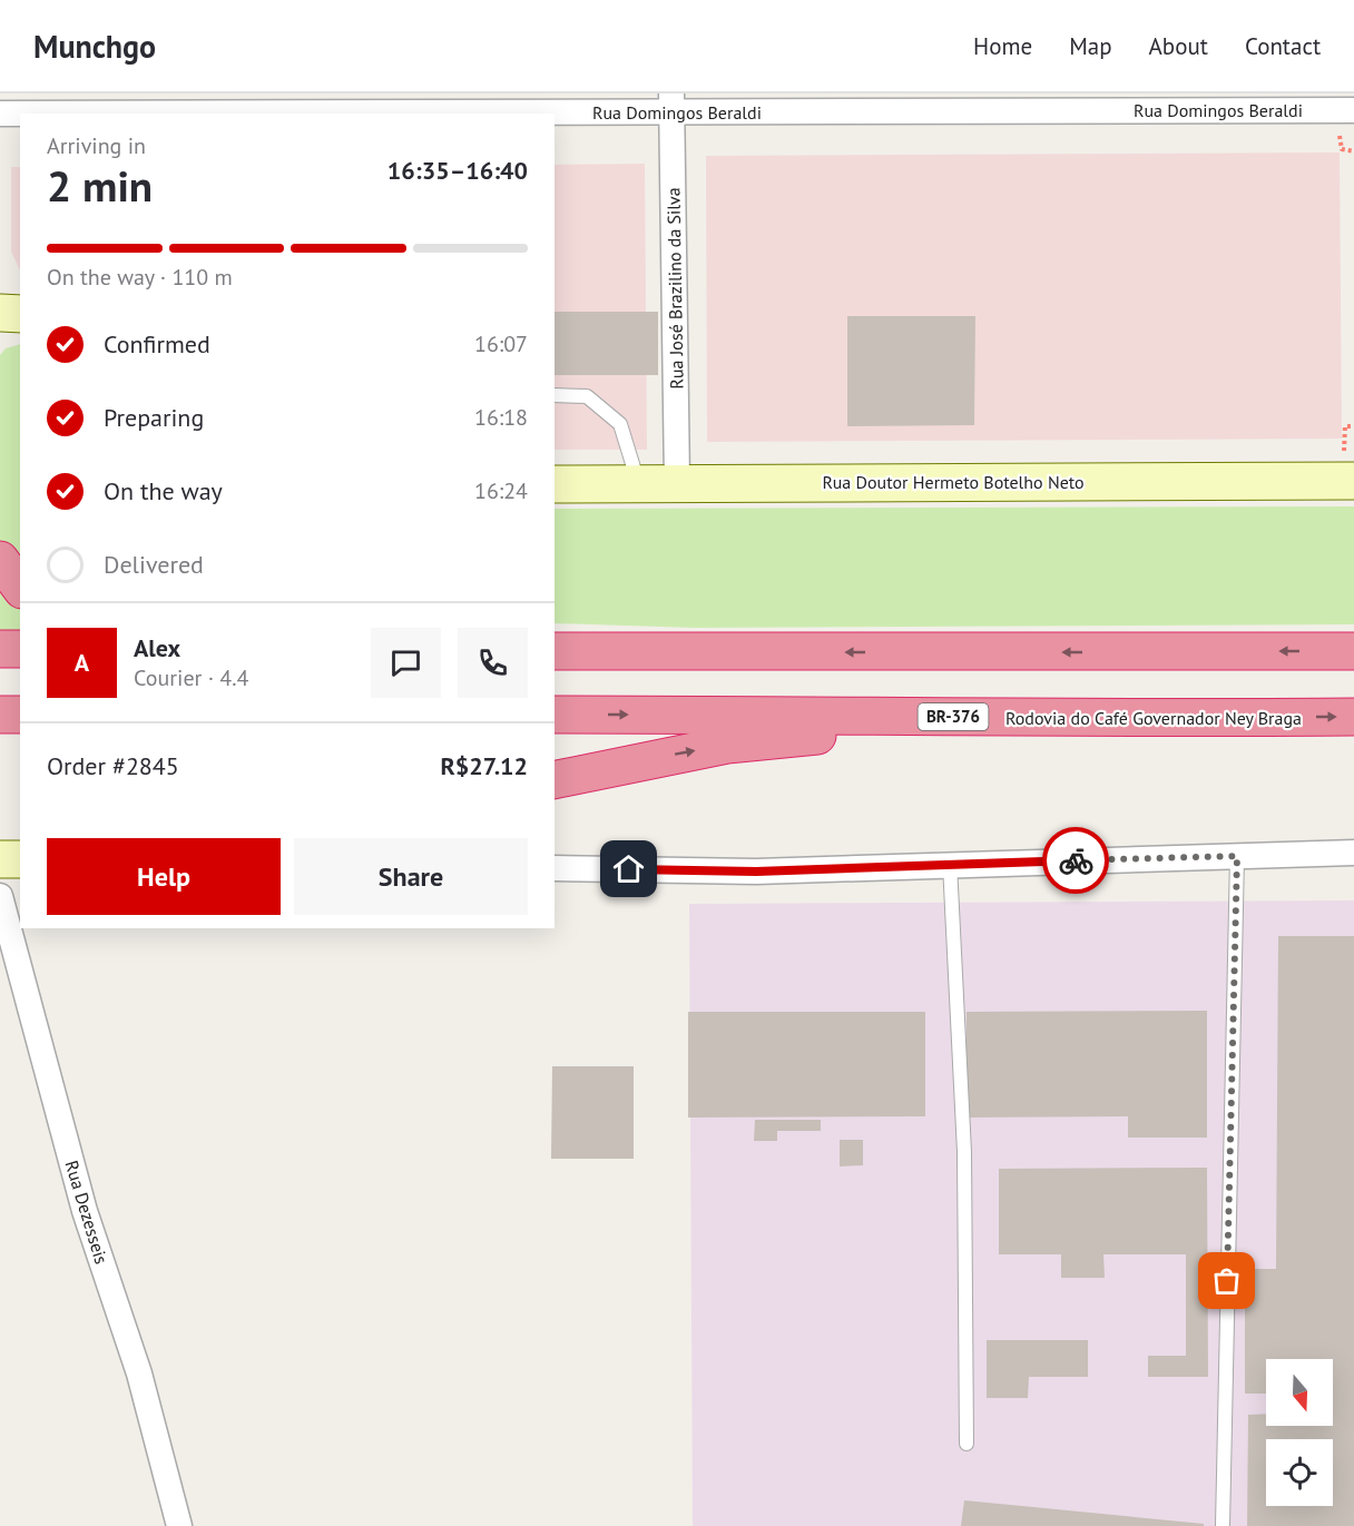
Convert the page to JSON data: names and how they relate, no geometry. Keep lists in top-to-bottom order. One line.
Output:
{"streets":{"highway":["BR-376","Rodovia do Café Governador Ney Braga"],"street":["Rua Domingos Beraldi","Rua José Brazilino da Silva","Rua Doutor Hermeto Botelho Neto","Rua Dezesseis"]},"crossings":[["Rua Domingos Beraldi","Rua José Brazilino da Silva"],["Rua José Brazilino da Silva","Rua Doutor Hermeto Botelho Neto"]],"north":"bottom","page":{"header":"Munchgo","nav":["Home","Map","About","Contact"],"heading":["2 min","Arriving in","16:35–16:40"],"panel":["Alex","Courier · 4.4","Order #2845","R$27.12"],"bar":"On the way · 110 m","list":[["Confirmed","16:07"],["Preparing","16:18"],["On the way","16:24"],"Delivered"],"round":"A","buttons":["Help","Share"]}}
